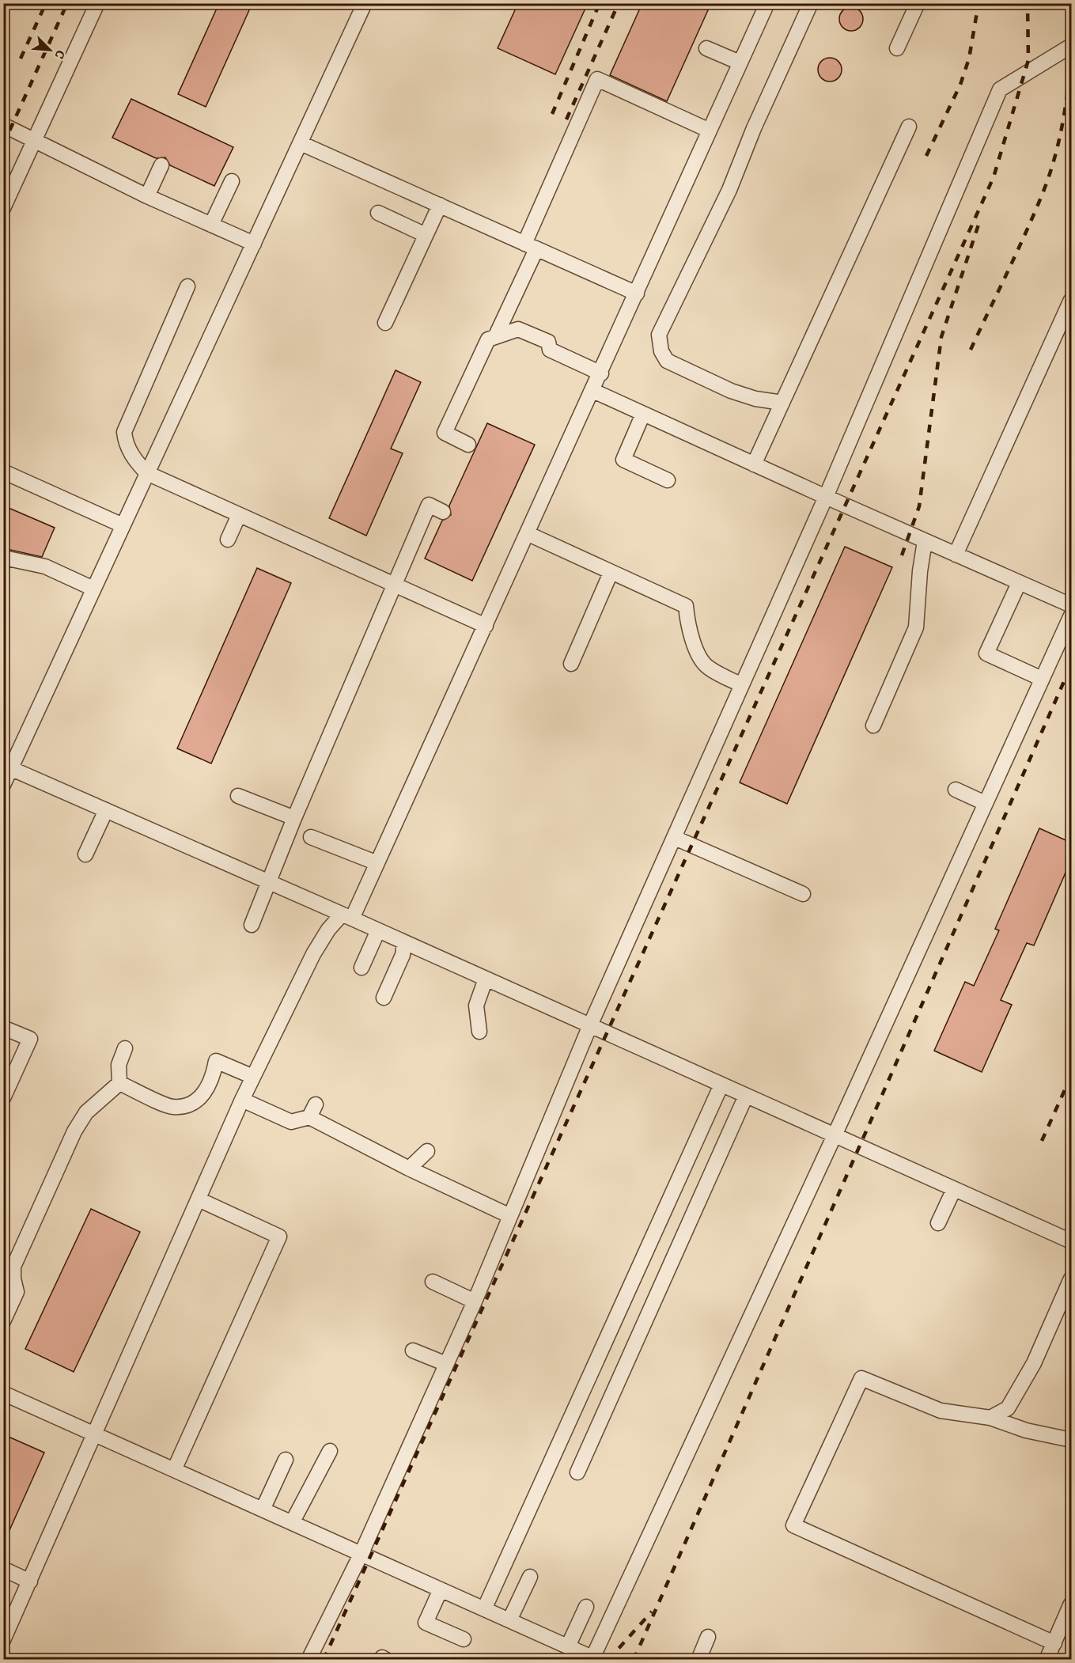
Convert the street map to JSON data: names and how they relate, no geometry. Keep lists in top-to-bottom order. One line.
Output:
{"north":"bottom right"}
